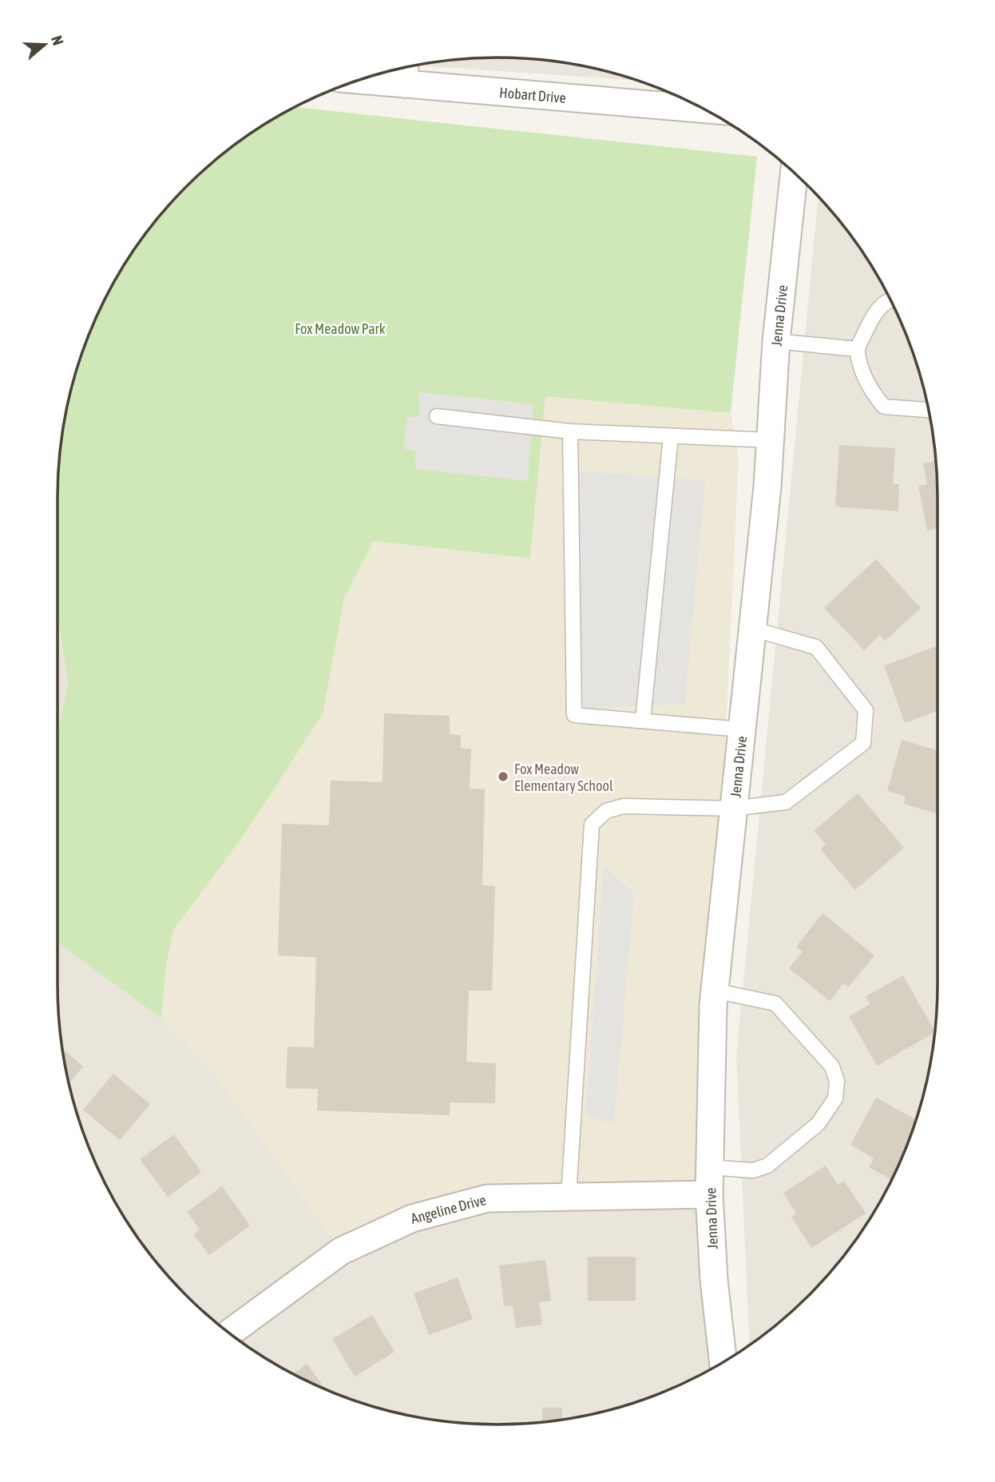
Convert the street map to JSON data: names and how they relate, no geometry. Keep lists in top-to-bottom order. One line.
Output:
{"streets":{"street":["Hobart Drive","Jenna Drive","Angeline Drive"]},"crossings":[["Jenna Drive","Angeline Drive"]],"parks":["Fox Meadow Park"],"places":["Fox Meadow Elementary School"],"north":"right"}
